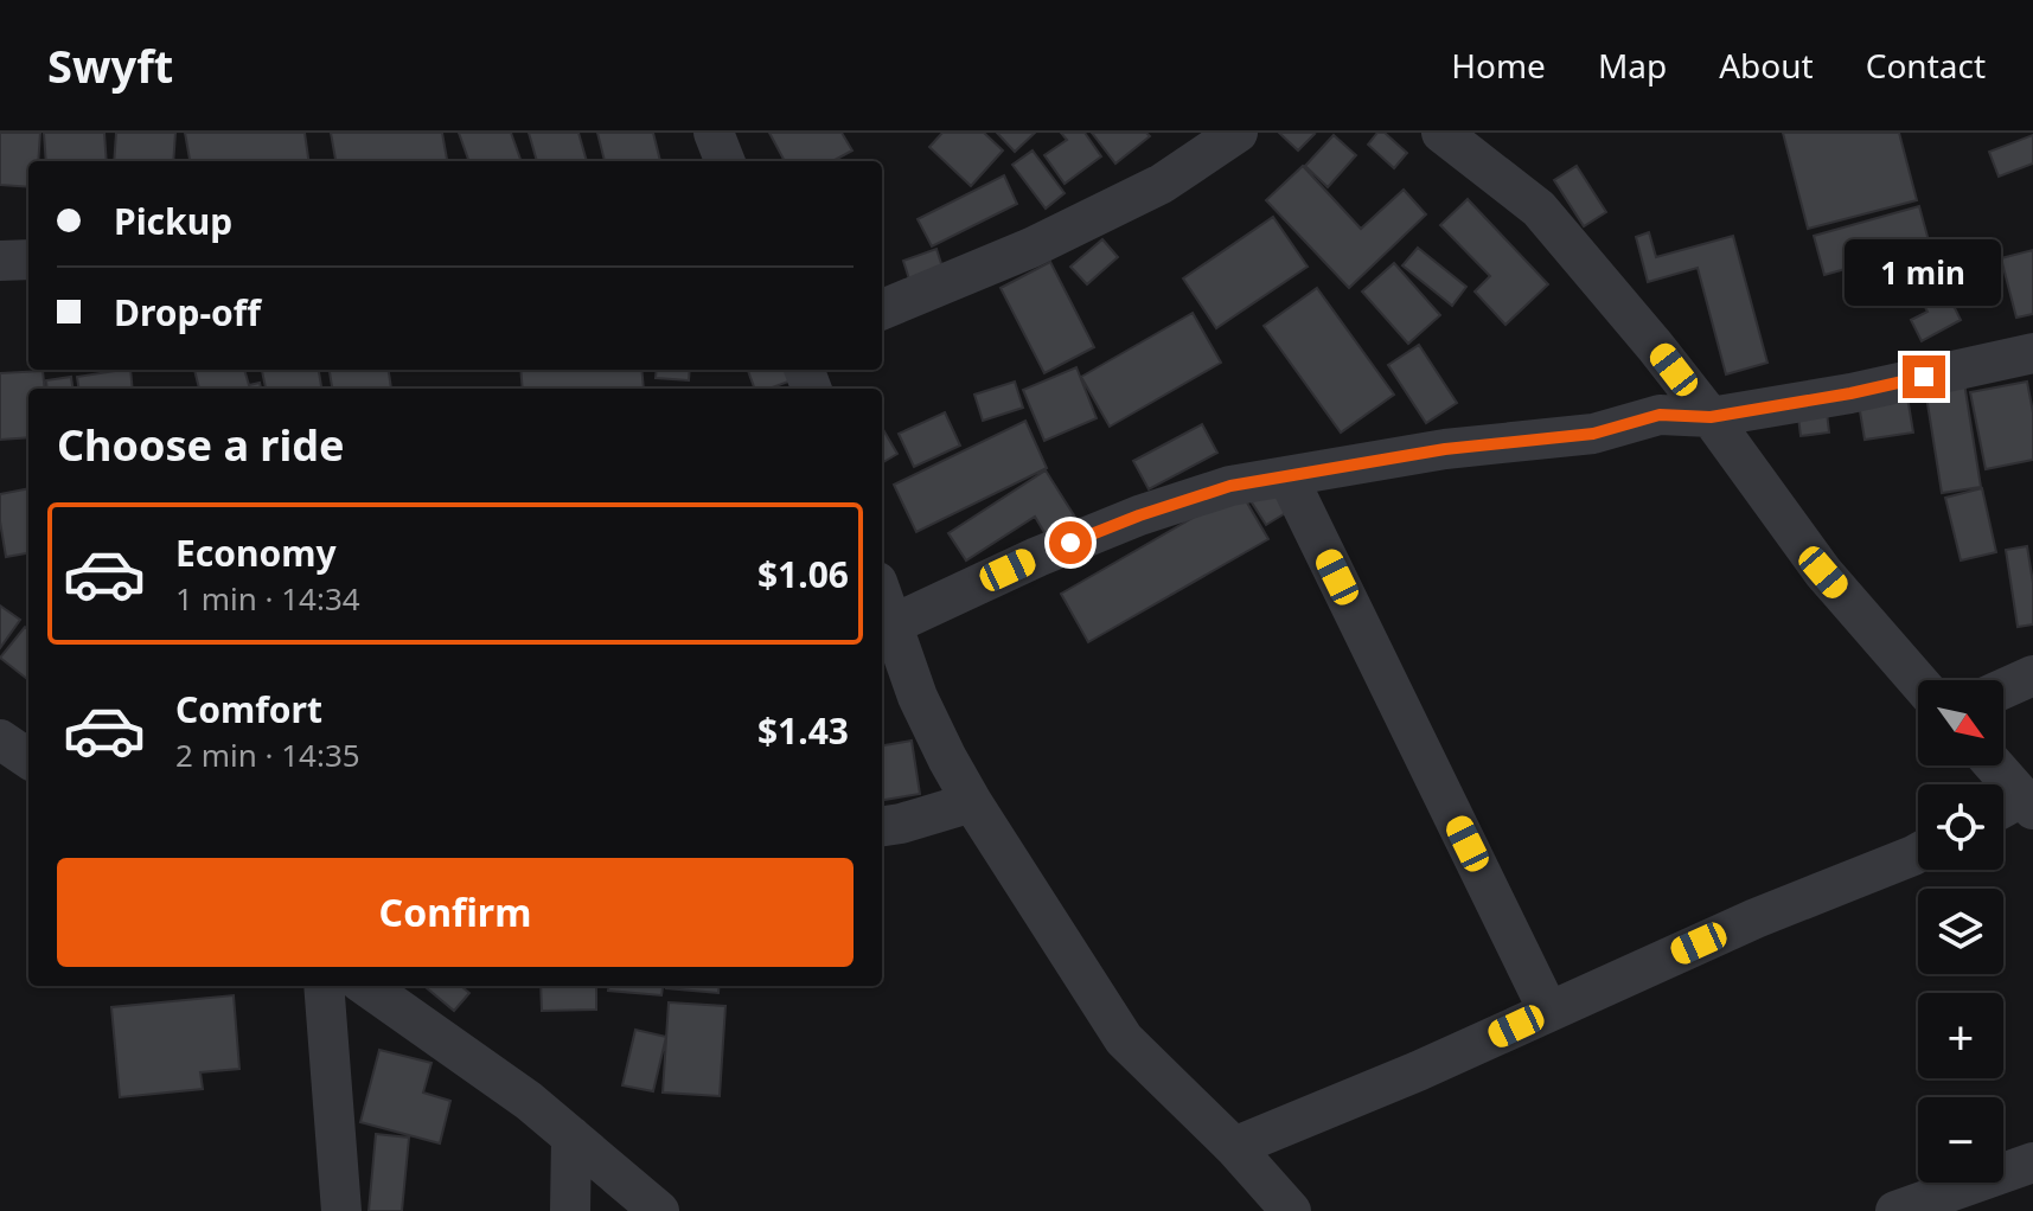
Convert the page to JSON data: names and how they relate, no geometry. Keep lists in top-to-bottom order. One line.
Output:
{"north":"bottom right","page":{"header":"Swyft","nav":["Home","Map","About","Contact"],"banner":["Pickup","Drop-off"],"bubble":"1 min","heading":"Choose a ride","list":[{"name":"Economy","note":"1 min · 14:34","value":"$1.06"},{"name":"Comfort","note":"2 min · 14:35","value":"$1.43"}],"map_buttons":["+","−"],"buttons":"Confirm"}}
